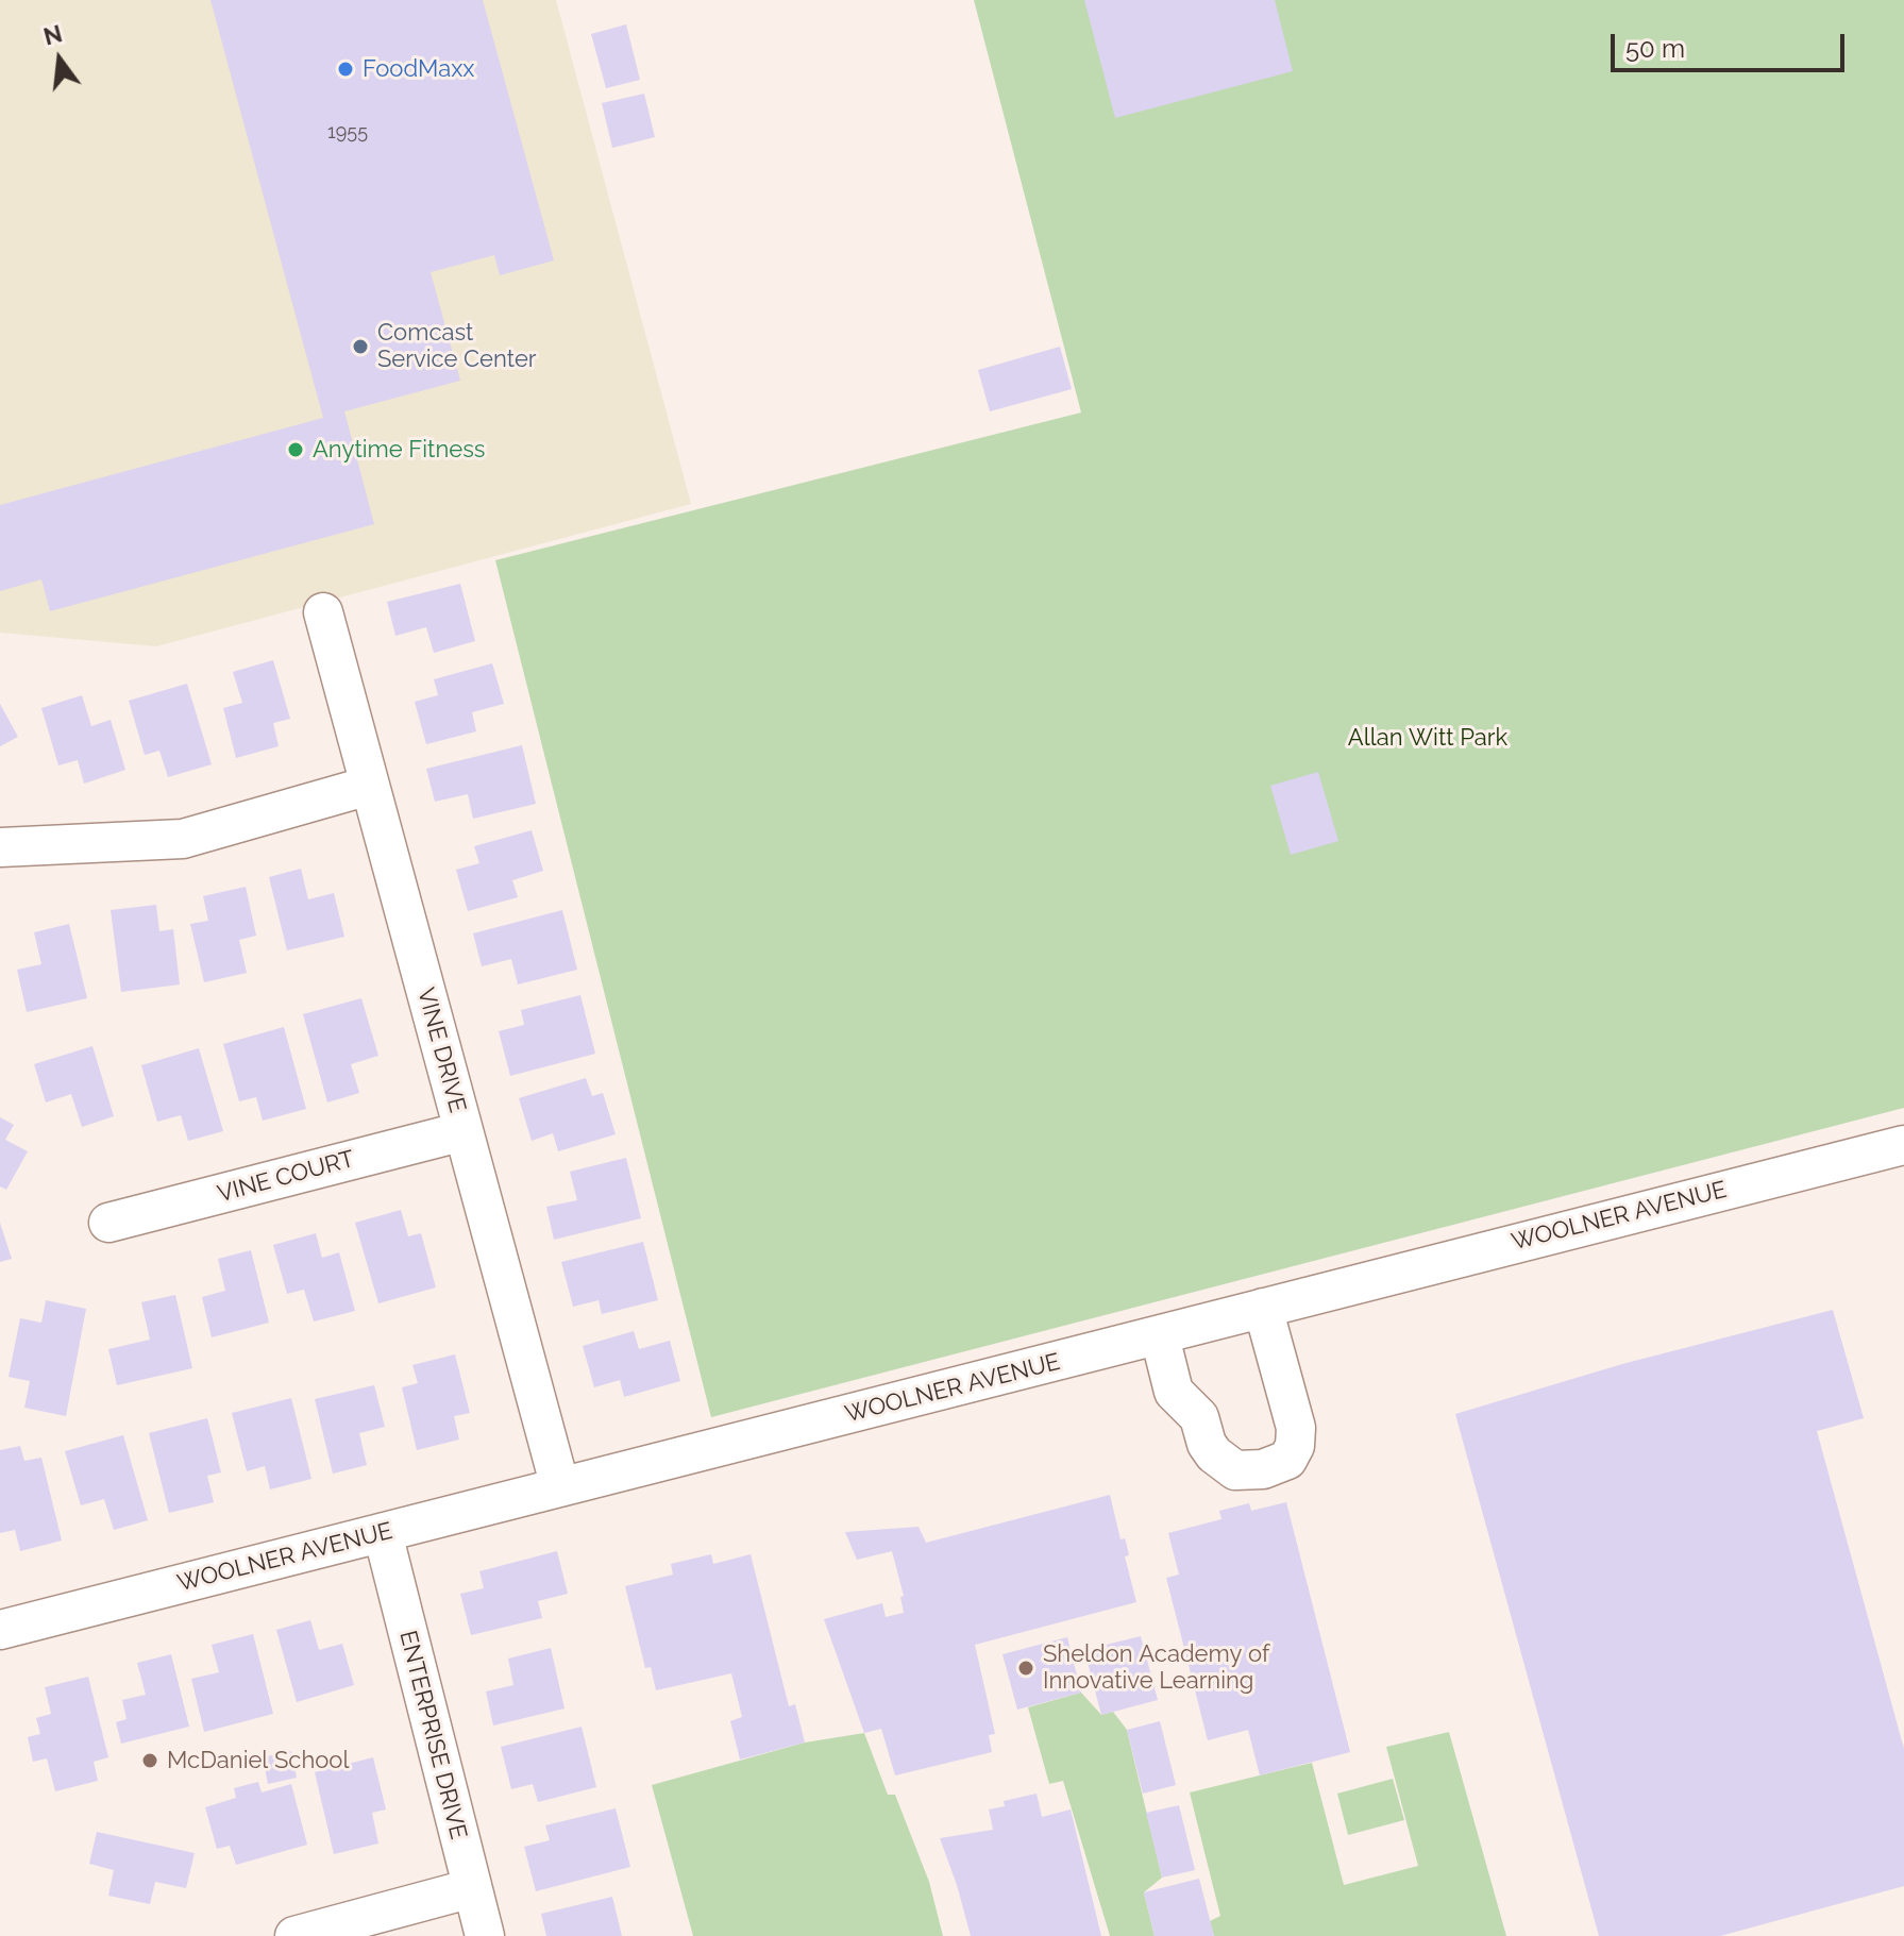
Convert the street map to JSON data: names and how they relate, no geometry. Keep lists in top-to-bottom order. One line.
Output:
{"streets":{"street":["VINE DRIVE","VINE COURT","WOOLNER AVENUE","ENTERPRISE DRIVE"]},"crossings":[["VINE DRIVE","VINE COURT"],["VINE DRIVE","WOOLNER AVENUE"],["WOOLNER AVENUE","ENTERPRISE DRIVE"]],"parks":["Allan Witt Park"],"places":["FoodMaxx","Comcast Service Center","Anytime Fitness","Sheldon Academy of Innovative Learning","McDaniel School"],"house_numbers":["1955"],"scale_bar":"50 m","north":"top"}
